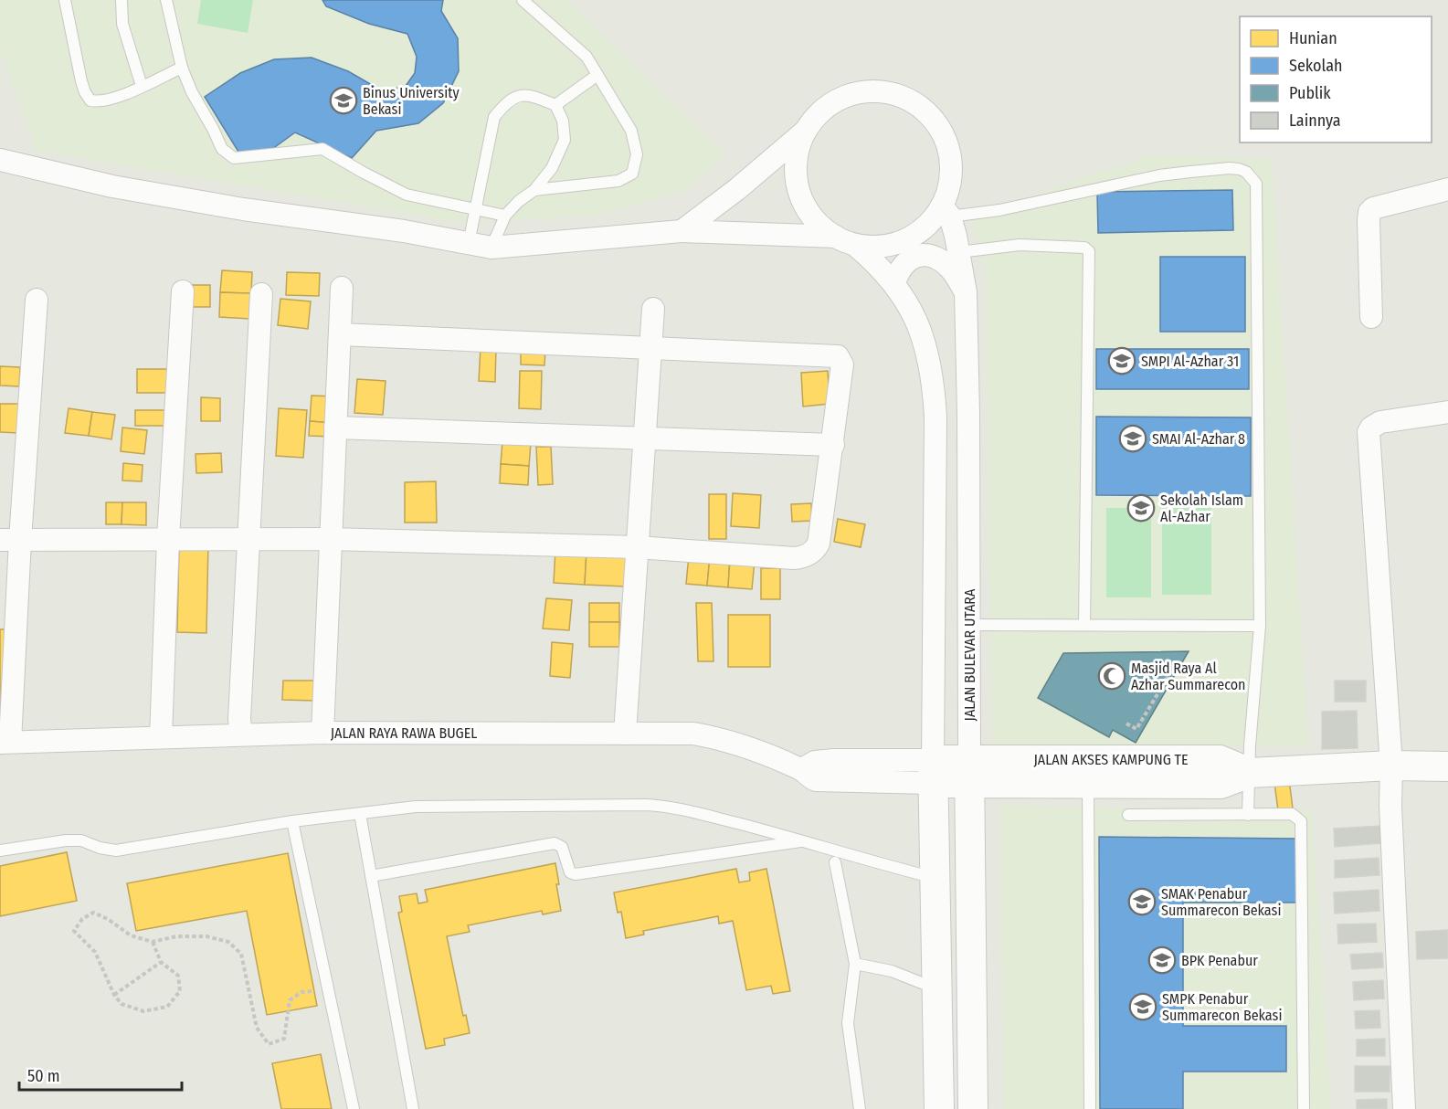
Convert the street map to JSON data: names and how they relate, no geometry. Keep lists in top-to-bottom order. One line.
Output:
{"streets":{"street":["JALAN BULEVAR UTARA","JALAN RAYA RAWA BUGEL","JALAN AKSES KAMPUNG TE"]},"crossings":[["JALAN BULEVAR UTARA","JALAN RAYA RAWA BUGEL"],["JALAN BULEVAR UTARA","JALAN AKSES KAMPUNG TE"],["JALAN RAYA RAWA BUGEL","JALAN AKSES KAMPUNG TE"]],"places":{"school or university":["Binus University Bekasi","SMPI Al-Azhar 31","SMAI Al-Azhar 8","Sekolah Islam Al-Azhar","SMAK Penabur Summarecon Bekasi","BPK Penabur","SMPK Penabur Summarecon Bekasi"],"mosque":["Masjid Raya Al Azhar Summarecon"]},"legend":["Hunian","Sekolah","Publik","Lainnya"],"scale_bar":"50 m"}
